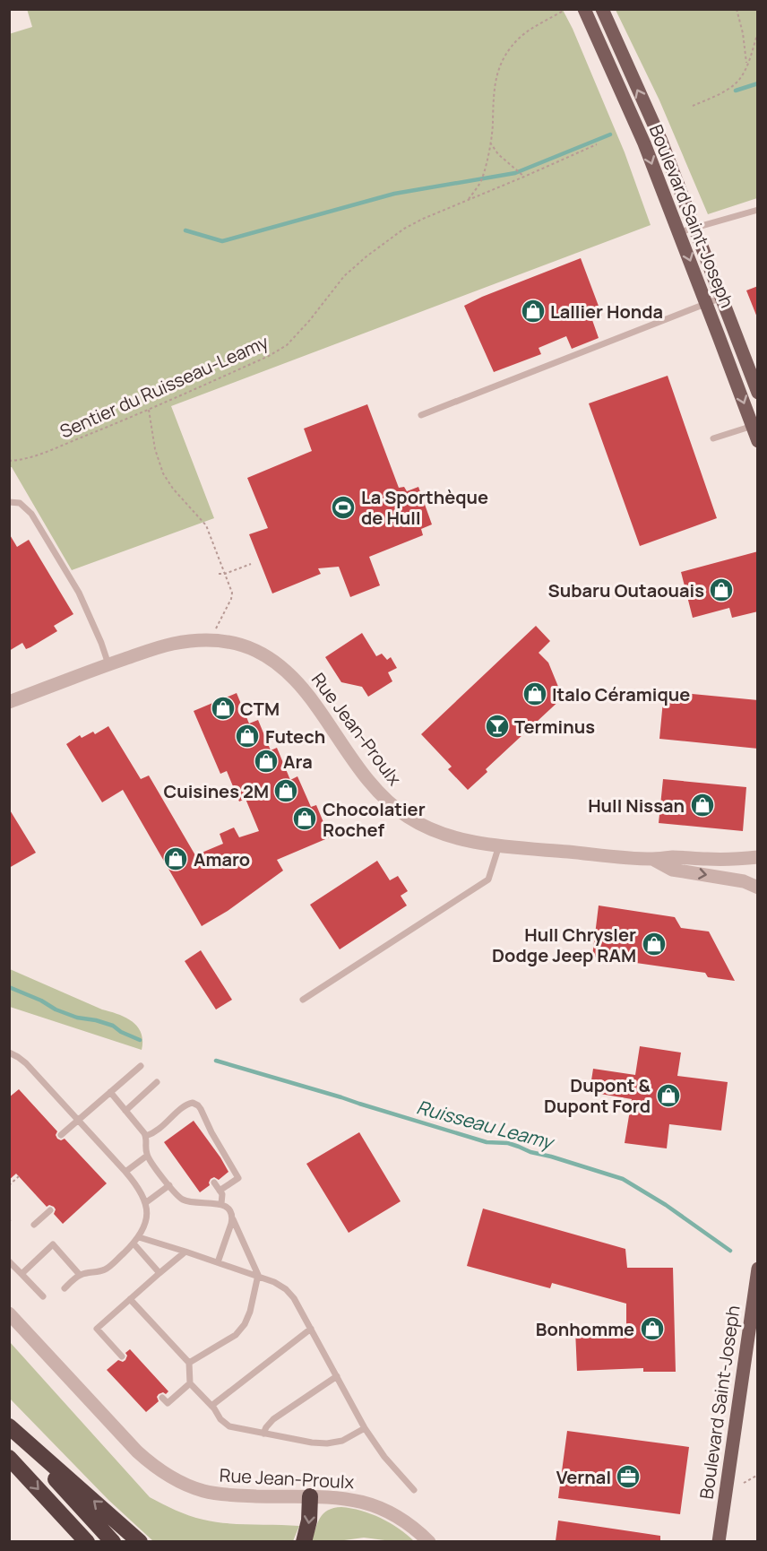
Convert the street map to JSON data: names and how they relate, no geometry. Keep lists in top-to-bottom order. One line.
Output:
{"streets":{"main road":["Boulevard Saint-Joseph"],"street":["Rue Jean-Proulx"],"path":["Sentier du Ruisseau-Leamy"]},"water":["Ruisseau Leamy"],"places":{"shop":["Lallier Honda","Subaru Outaouais","Italo Céramique","CTM","Futech","Ara","Cuisines 2M","Hull Nissan","Chocolatier Rochef","Amaro","Hull Chrysler Dodge Jeep RAM","Dupont & Dupont Ford","Bonhomme"],"sports":["La Sporthèque de Hull"],"bar":["Terminus"],"office":["Vernal"]}}
